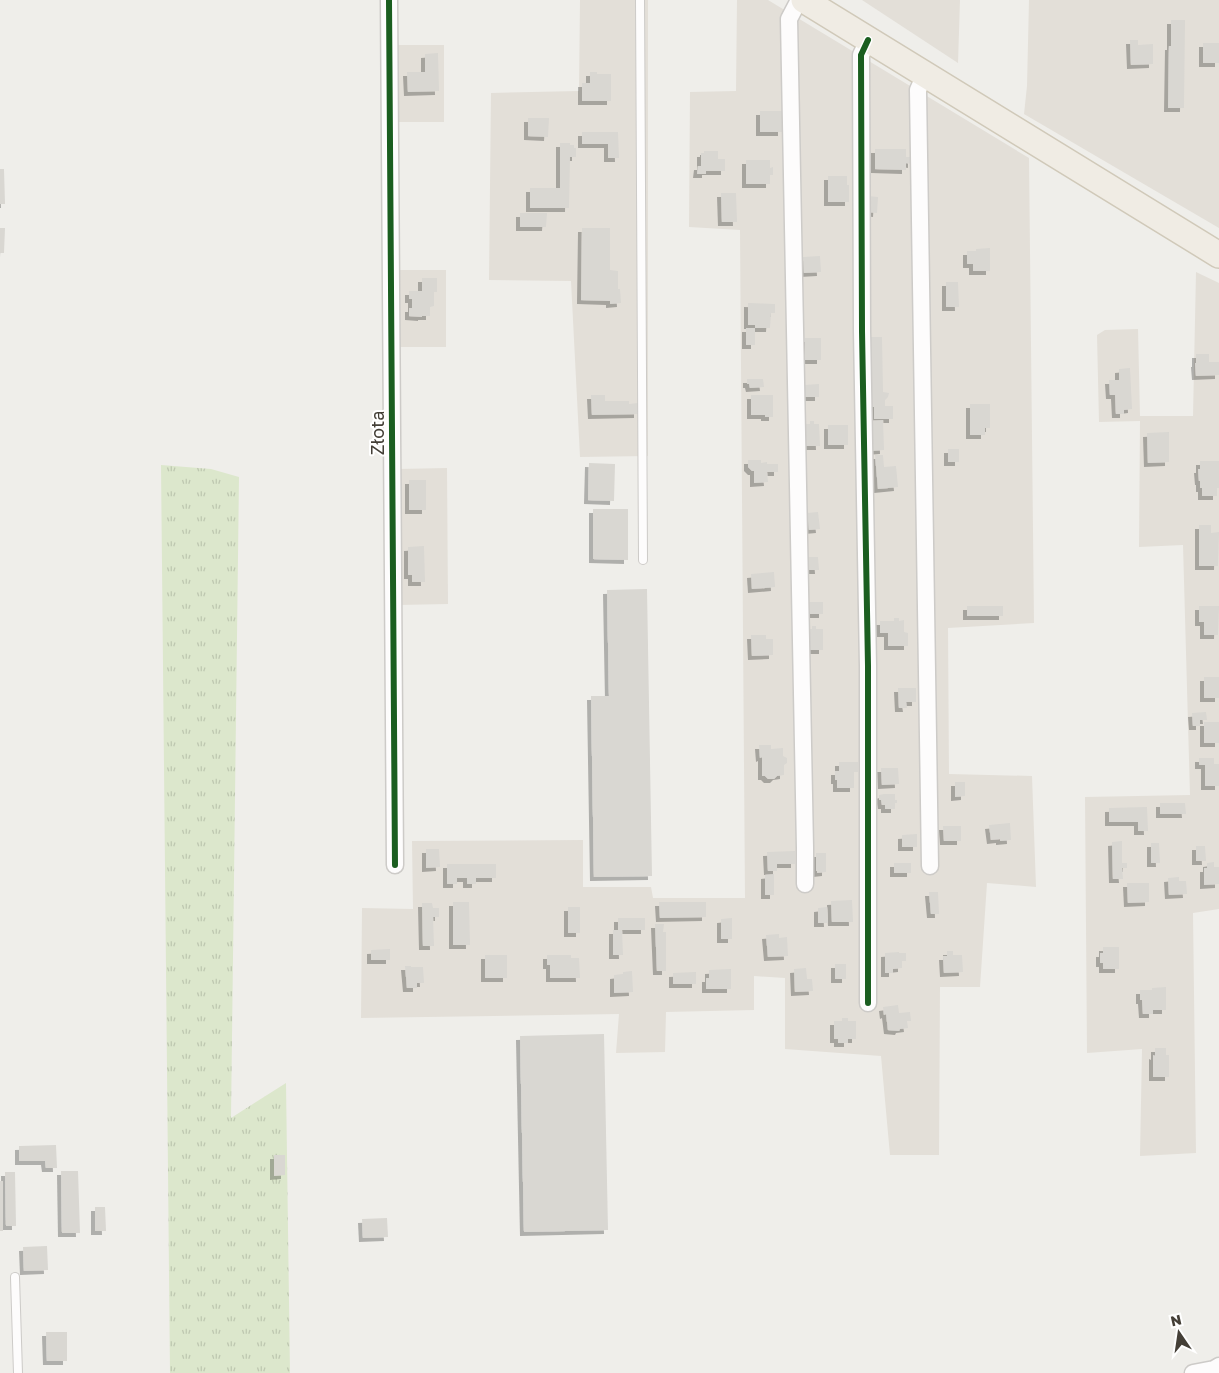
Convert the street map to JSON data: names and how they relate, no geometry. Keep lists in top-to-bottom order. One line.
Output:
{"streets":{"street":["Złota"]},"north":"top"}
